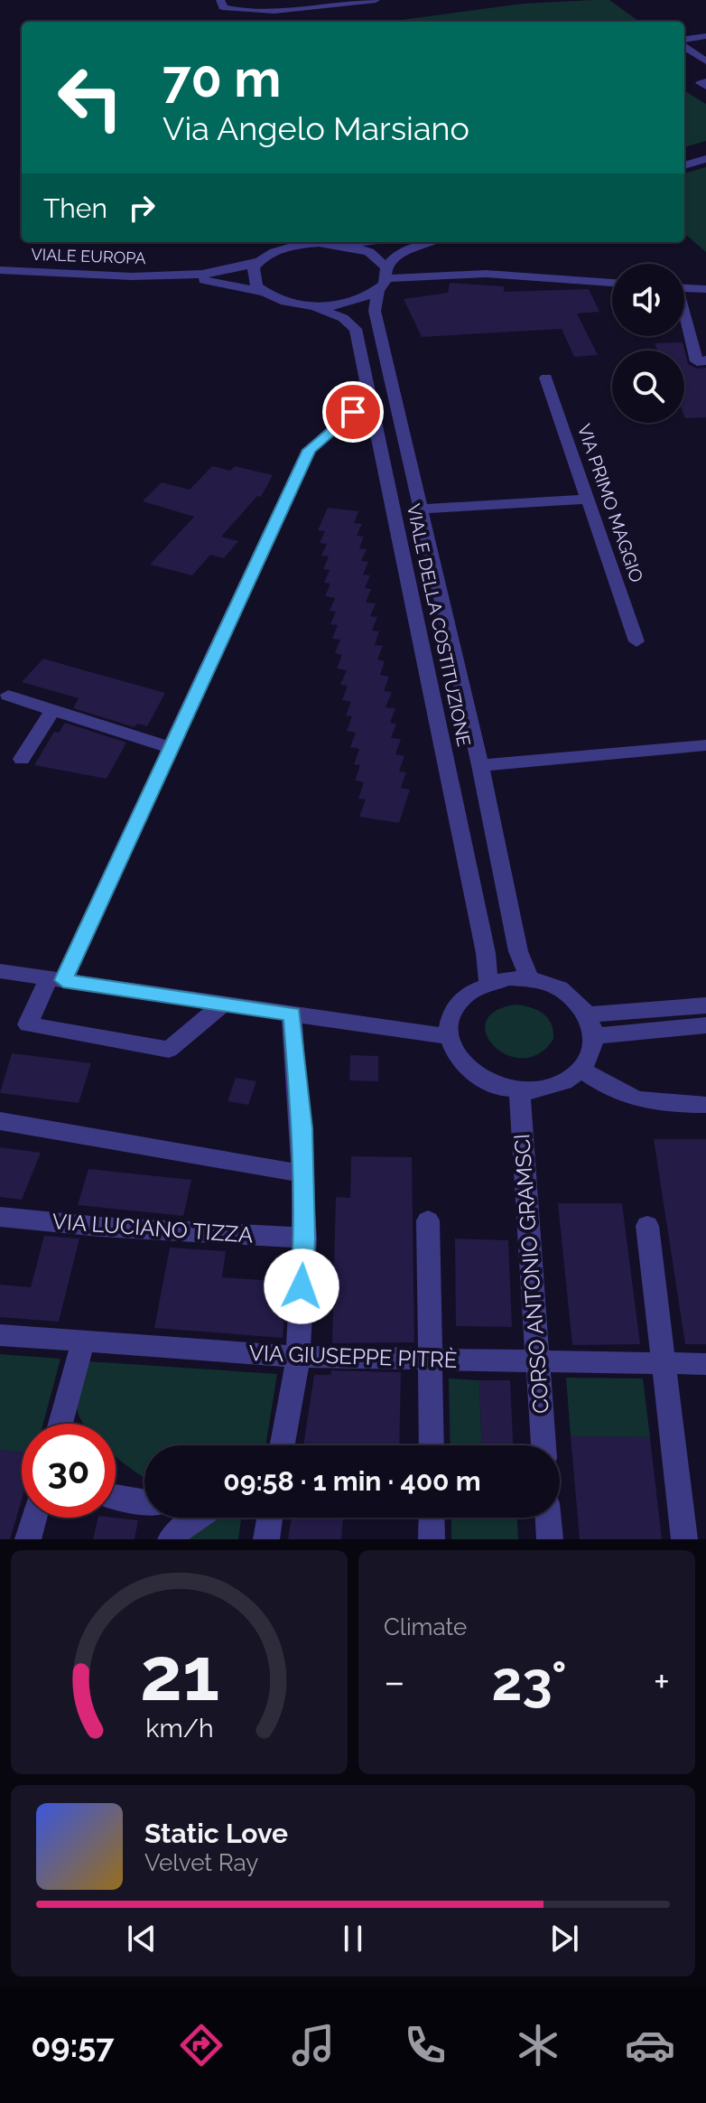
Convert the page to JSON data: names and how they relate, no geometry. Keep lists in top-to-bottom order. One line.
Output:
{"streets":{"street":["VIALE EUROPA","VIA PRIMO MAGGIO","VIALE DELLA COSTITUZIONE","VIA LUCIANO TIZZA","CORSO ANTONIO GRAMSCI","VIA GIUSEPPE PITRÈ"]},"crossings":[["VIALE EUROPA","VIALE DELLA COSTITUZIONE"],["VIALE DELLA COSTITUZIONE","CORSO ANTONIO GRAMSCI"],["CORSO ANTONIO GRAMSCI","VIA GIUSEPPE PITRÈ"]],"page":{"turn":["70 m","Via Angelo Marsiano"],"then":"Then","limit":"30","trip":"09:58 · 1 min · 400 m","tile":"Climate","heat":["−","23°","+"],"song":["Static Love","Velvet Ray"],"tabs":"09:57","gauge":["21","km/h"]}}
